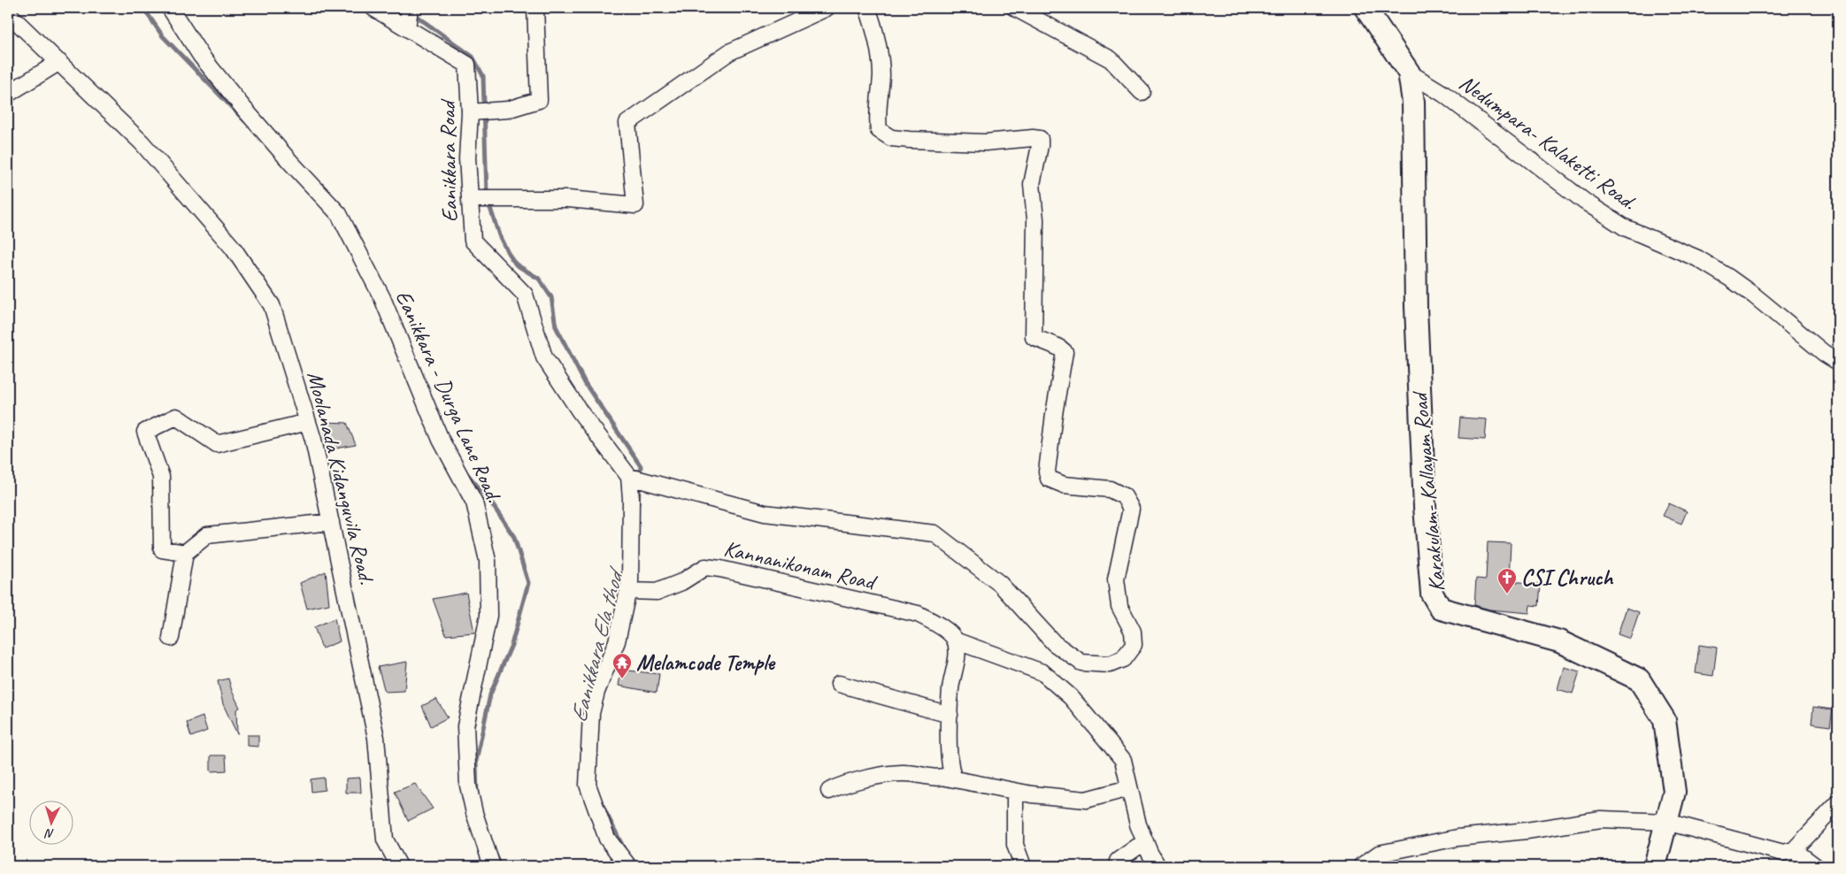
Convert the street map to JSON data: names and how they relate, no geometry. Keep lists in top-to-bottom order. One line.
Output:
{"streets":{"street":["Nedumpara- Kalaketti Road.","Eanikkara Road","Eanikkara - Durga Lane Road.","Moolanada Kidanguvila Road.","Karakulam- Kallayam Road","Kannanikonam Road"]},"crossings":[["Nedumpara- Kalaketti Road.","Karakulam- Kallayam Road"]],"water":["Eanikkara Ela thod"],"places":{"church":["CSI Chruch"],"temple":["Melamcode Temple"]},"north":"bottom"}
